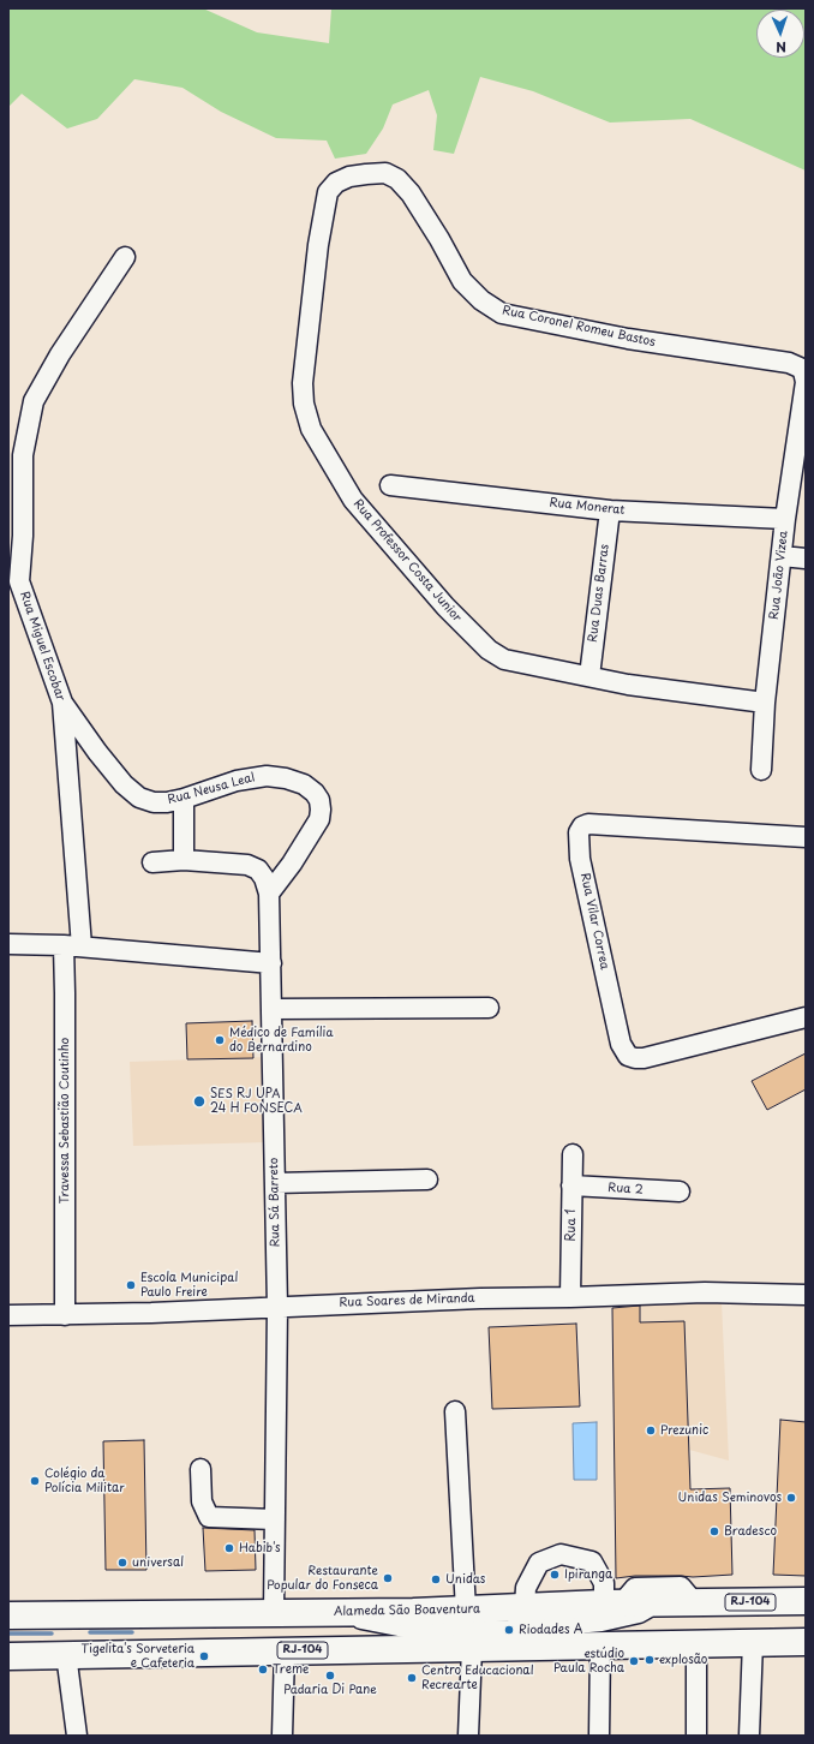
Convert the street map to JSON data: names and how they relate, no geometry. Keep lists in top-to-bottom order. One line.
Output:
{"streets":{"highway":["RJ-104","Alameda São Boaventura"],"street":["Rua Coronel Romeu Bastos","Rua Monerat","Rua Professor Costa Junior","Rua João Vizea","Rua Duas Barras","Rua Miguel Escobar","Rua Neusa Leal","Rua Vilar Correa","Travessa Sebastião Coutinho","Rua 2","Rua Sá Barreto","Rua 1","Rua Soares de Miranda"]},"crossings":[["Rua Coronel Romeu Bastos","Rua Professor Costa Junior"],["Rua Coronel Romeu Bastos","Rua João Vizea"],["Rua Monerat","Rua João Vizea"],["Rua Monerat","Rua Duas Barras"],["Rua Professor Costa Junior","Rua João Vizea"],["Rua Professor Costa Junior","Rua Duas Barras"],["Rua Miguel Escobar","Rua Neusa Leal"],["Rua Miguel Escobar","Travessa Sebastião Coutinho"],["Rua Neusa Leal","Rua Sá Barreto"],["Travessa Sebastião Coutinho","Rua Soares de Miranda"],["Rua 2","Rua 1"],["Rua Sá Barreto","Rua Soares de Miranda"],["Rua Sá Barreto","Alameda São Boaventura"],["Rua 1","Rua Soares de Miranda"]],"places":["Médico de Família do Bernardino","SES RJ UPA 24 H FONSECA","Escola Municipal Paulo Freire","Prezunic","Colégio da Polícia Militar","Unidas Seminovos","Bradesco","Habib's","universal","Ipiranga","Restaurante Popular do Fonseca","Unidas","Riodades A","Tigelita's Sorveteria e Cafeteria","explosão","estúdio Paula Rocha","Treme","Padaria Di Pane","Centro Educacional Recrearte"],"north":"bottom"}
